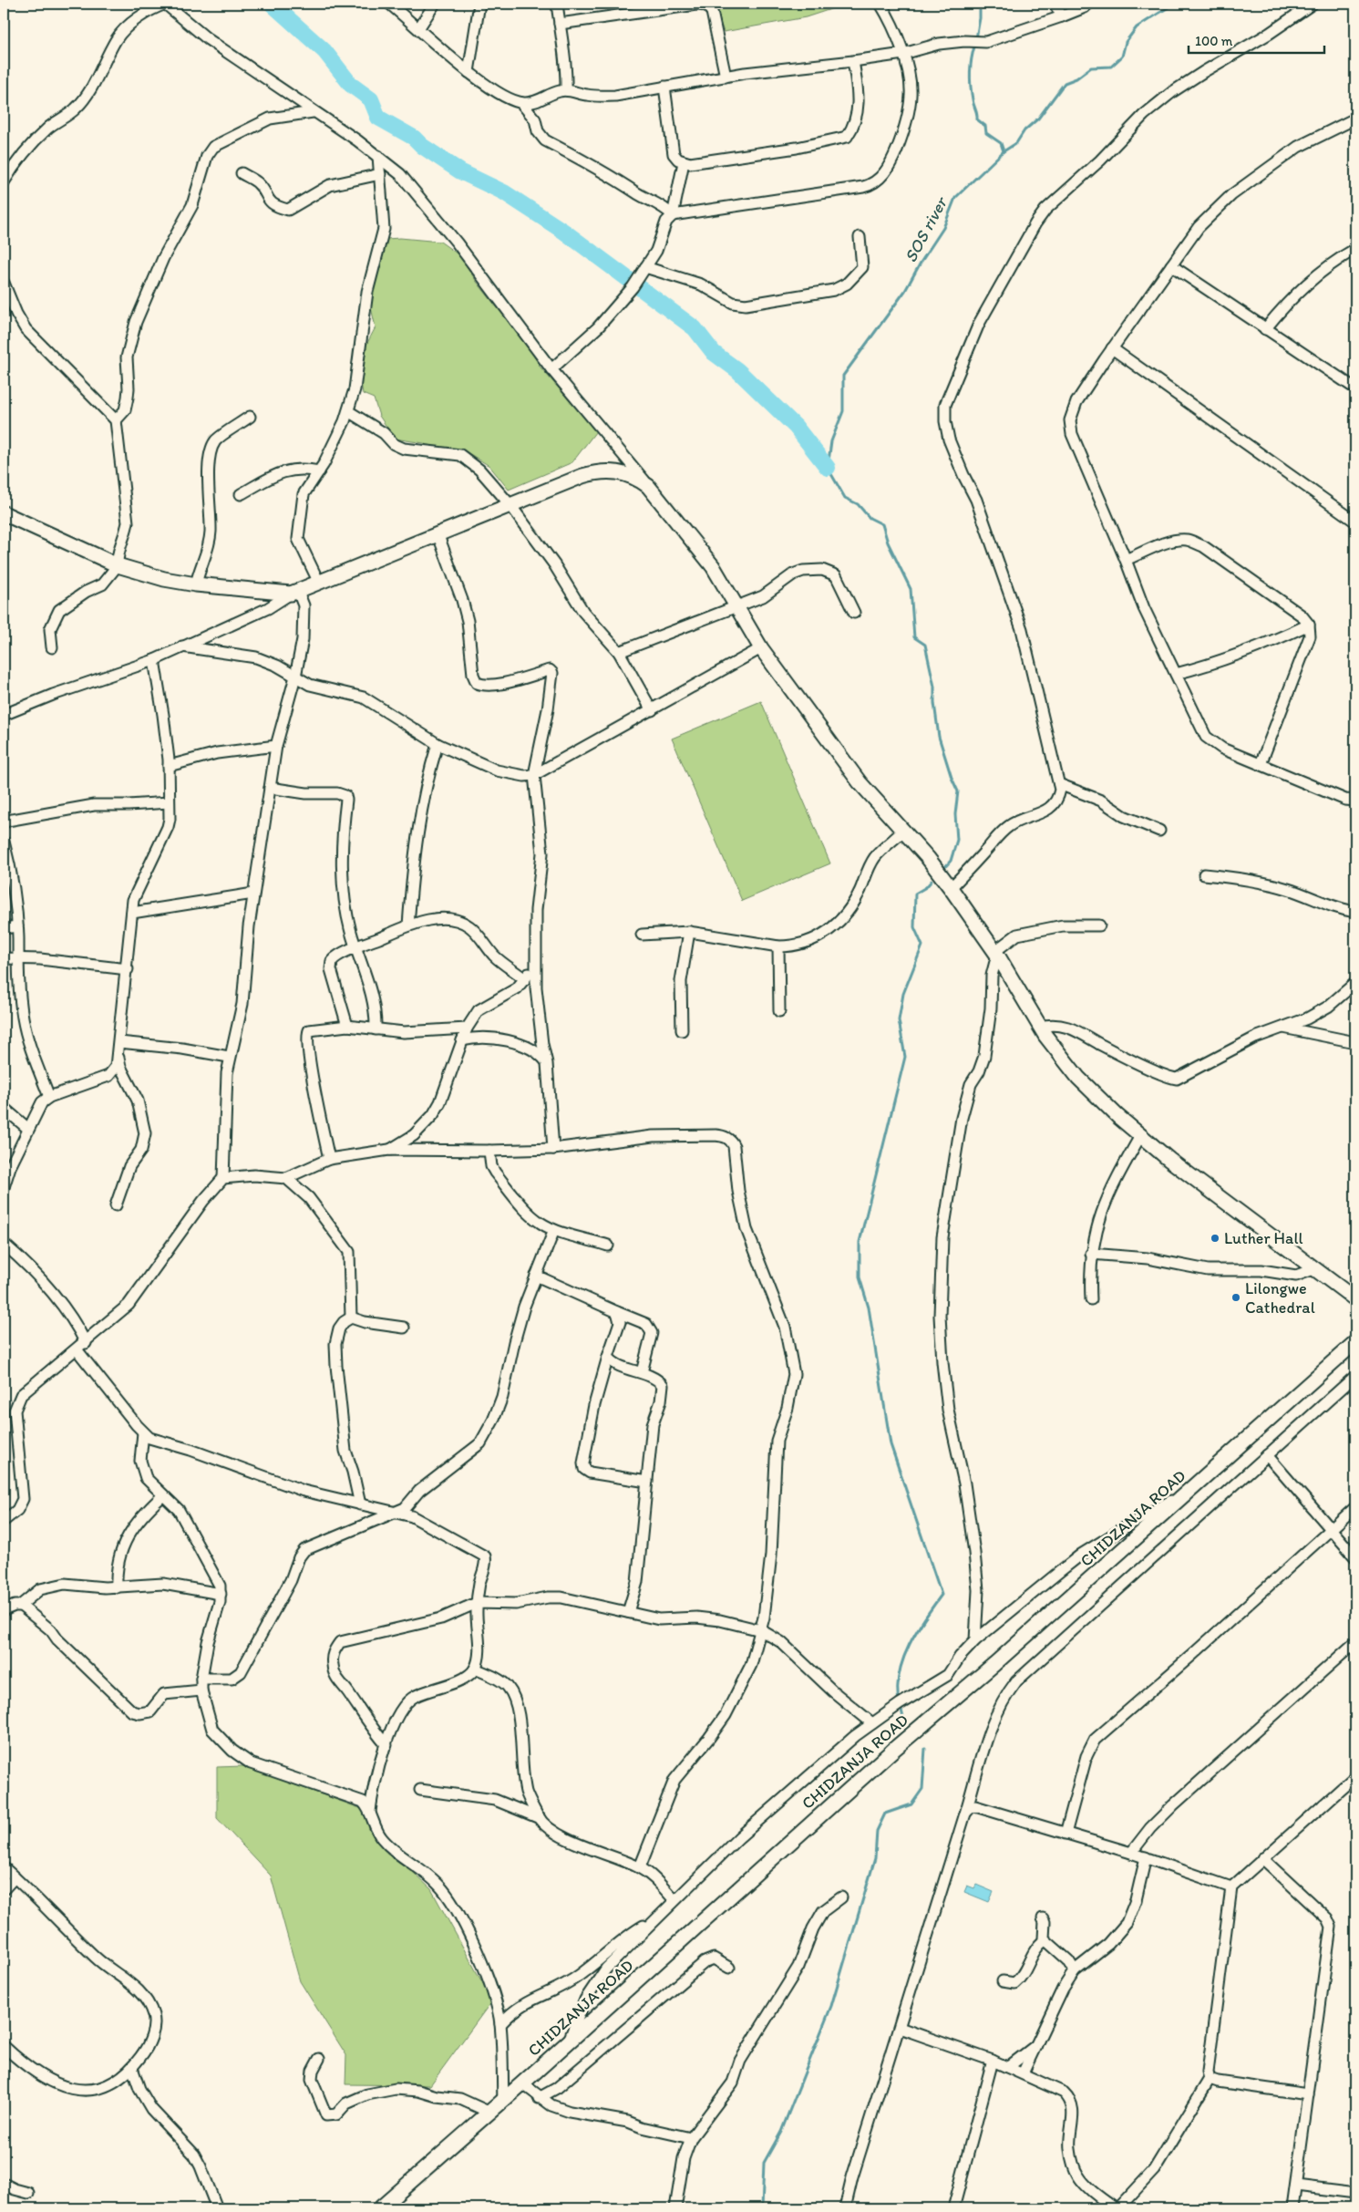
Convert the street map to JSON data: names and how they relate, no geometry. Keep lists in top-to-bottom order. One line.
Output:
{"streets":{"street":["CHIDZANJA ROAD"]},"water":["SOS river"],"places":["Luther Hall","Lilongwe Cathedral"],"scale_bar":"100 m"}
